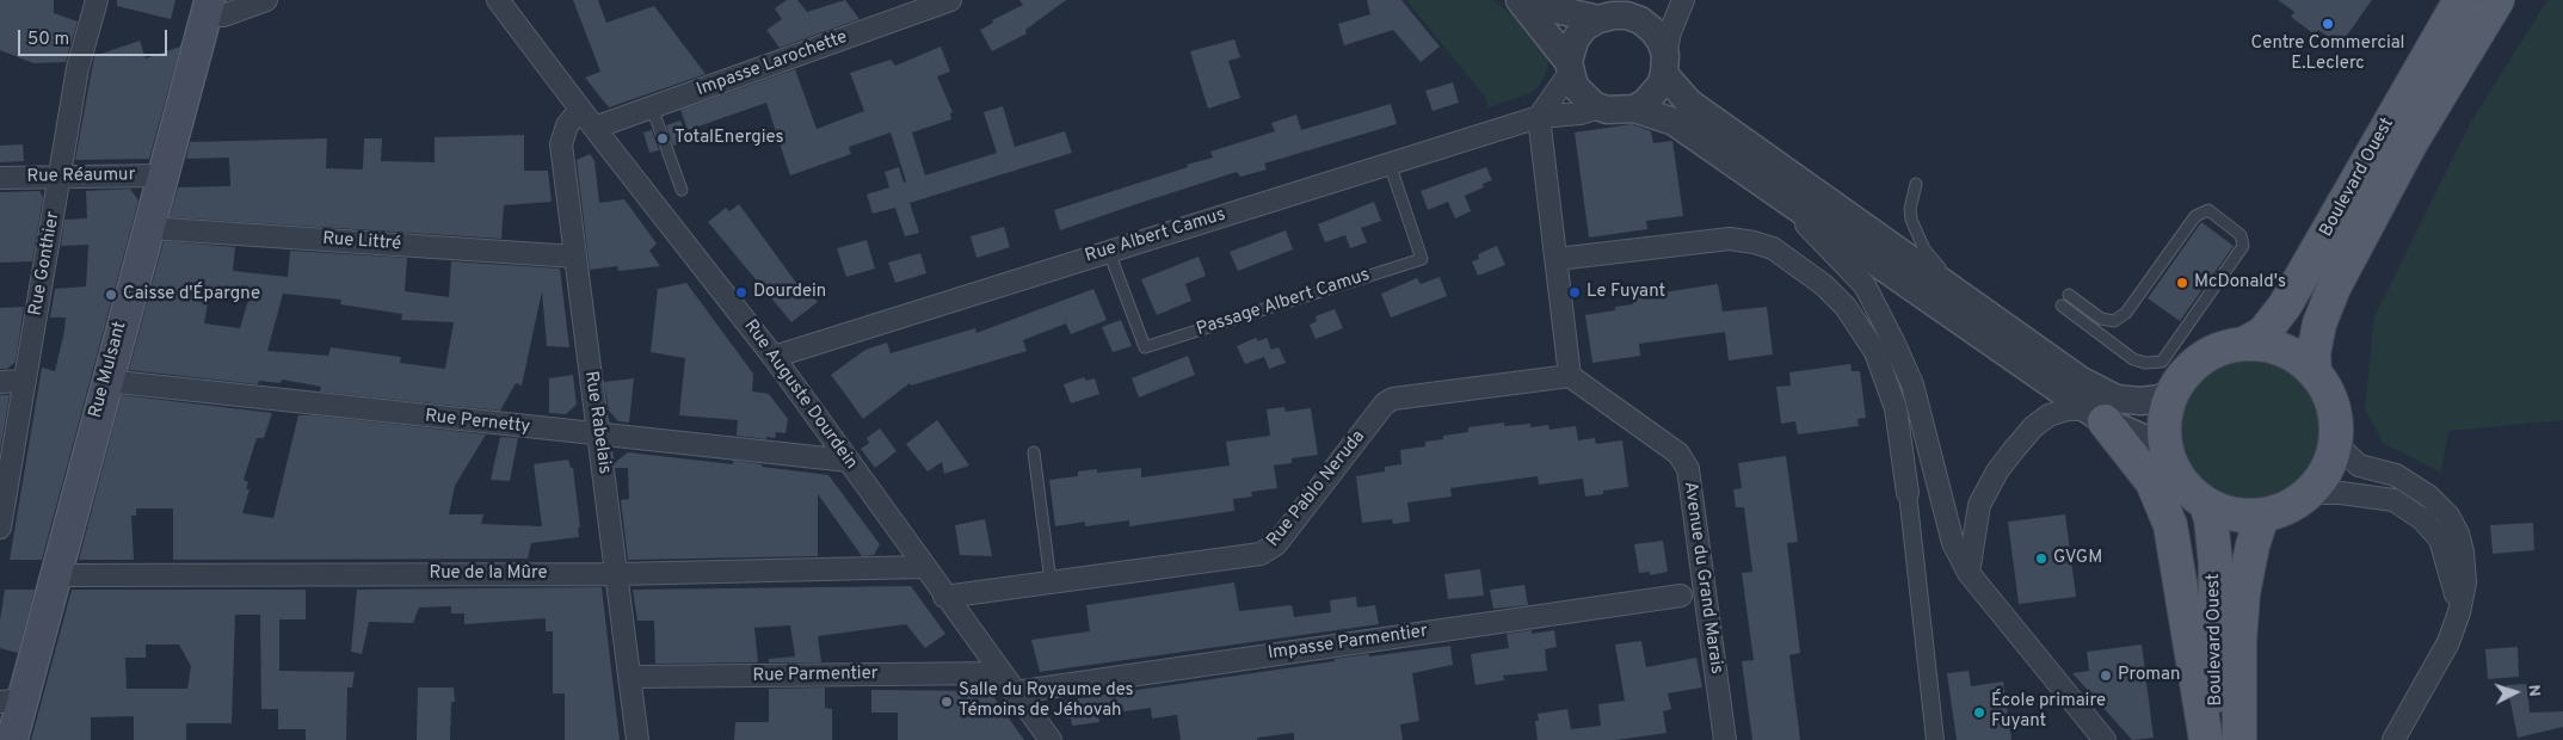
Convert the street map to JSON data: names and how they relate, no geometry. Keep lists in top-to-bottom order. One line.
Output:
{"streets":{"main road":["Boulevard Ouest","Rue Mulsant"],"street":["Impasse Larochette","Rue Réaumur","Rue Albert Camus","Rue Littré","Rue Gonthier","Rue Auguste Dourdein","Rue Pernetty","Rue Rabelais","Rue Pablo Neruda","Rue de la Mûre","Avenue du Grand Marais","Impasse Parmentier","Rue Parmentier"],"lane":["Passage Albert Camus"]},"crossings":[["Impasse Larochette","Rue Auguste Dourdein"],["Rue Réaumur","Rue Gonthier"],["Rue Réaumur","Rue Mulsant"],["Rue Albert Camus","Passage Albert Camus"],["Rue Albert Camus","Rue Auguste Dourdein"],["Rue Littré","Rue Mulsant"],["Rue Littré","Rue Rabelais"],["Rue Mulsant","Rue Pernetty"],["Rue Mulsant","Rue de la Mûre"],["Rue Auguste Dourdein","Rue Pernetty"],["Rue Auguste Dourdein","Rue Rabelais"],["Rue Auguste Dourdein","Rue Pablo Neruda"],["Rue Auguste Dourdein","Rue de la Mûre"],["Rue Auguste Dourdein","Impasse Parmentier"],["Rue Auguste Dourdein","Rue Parmentier"],["Rue Pernetty","Rue Rabelais"],["Rue Rabelais","Rue de la Mûre"],["Rue Rabelais","Rue Parmentier"],["Rue Pablo Neruda","Avenue du Grand Marais"]],"places":["Centre Commercial E.Leclerc","TotalEnergies","McDonald's","Dourdein","Le Fuyant","Caisse d'Épargne","GVGM","Proman","Salle du Royaume des Témoins de Jéhovah","École primaire Fuyant"],"scale_bar":"50 m","north":"right"}
